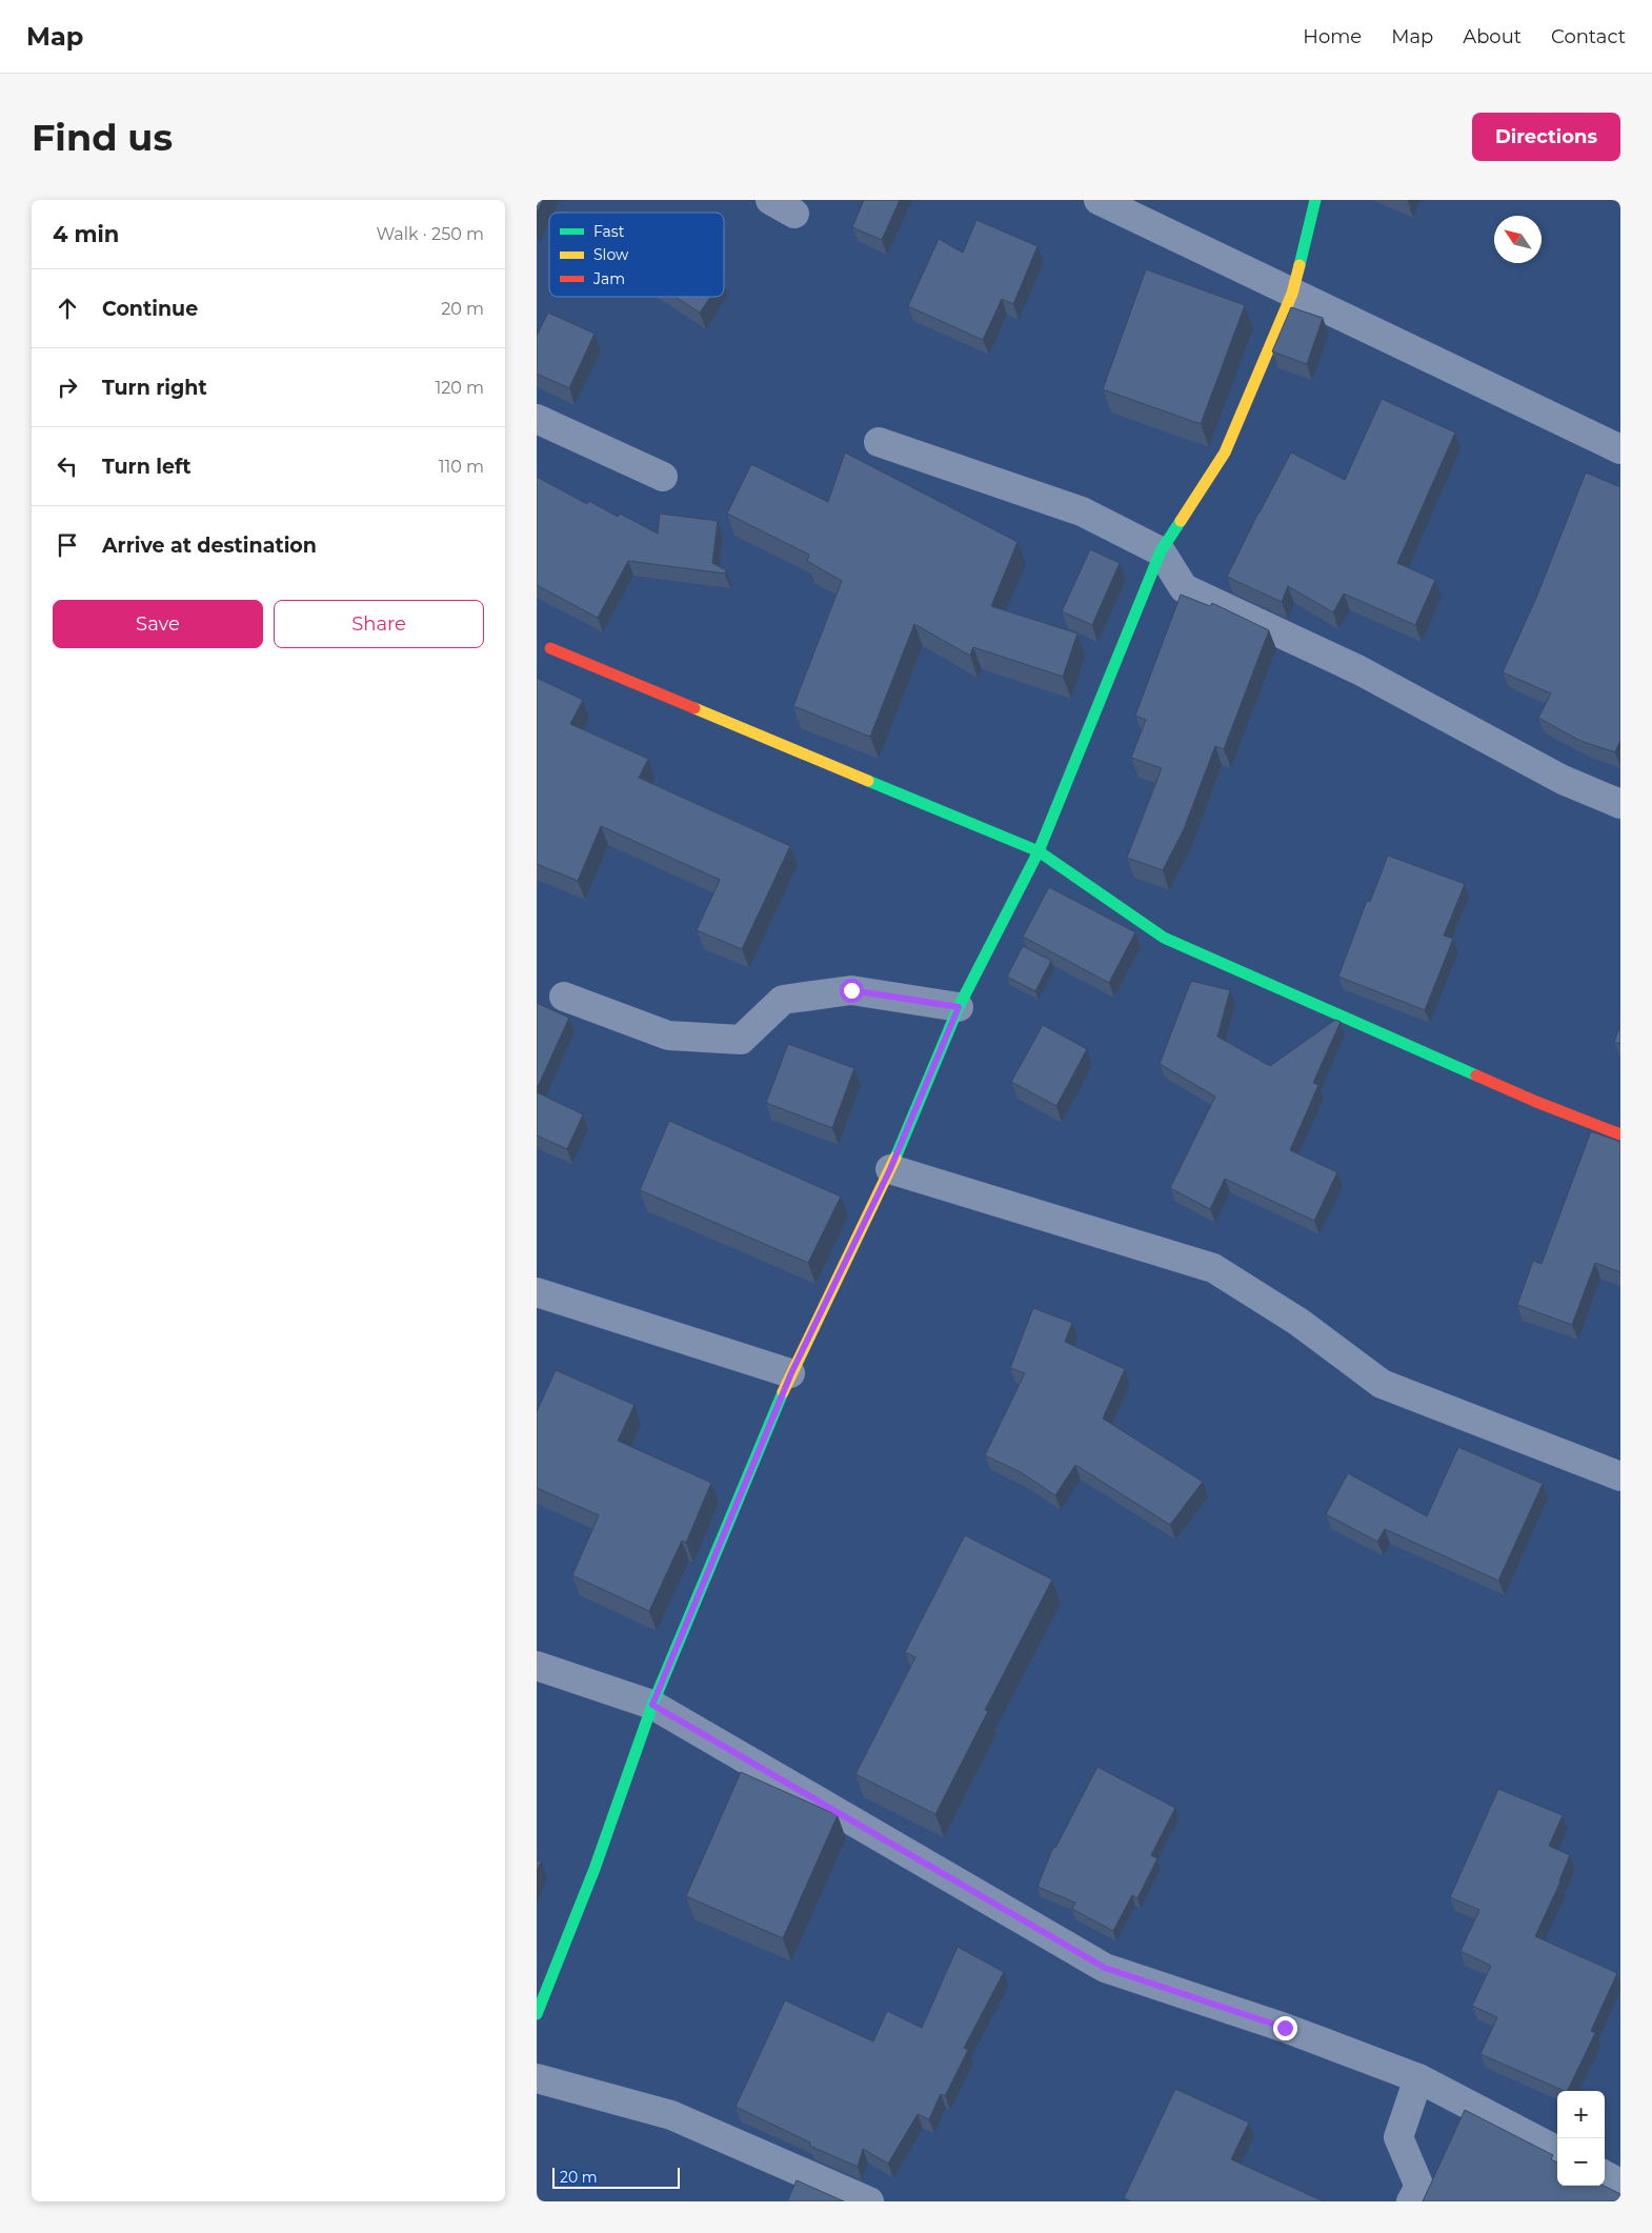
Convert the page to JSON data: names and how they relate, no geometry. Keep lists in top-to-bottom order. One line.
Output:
{"legend":["Fast","Slow","Jam"],"scale_bar":"20 m","north":"top left","page":{"header":"Map","nav":["Home","Map","About","Contact"],"buttons":["Directions",["Save","Share"]],"title":"Find us","heading":["4 min","Walk · 250 m"],"list":[["Continue","20 m"],["Turn right","120 m"],["Turn left","110 m"],"Arrive at destination"],"map_buttons":["+","−"],"scale":"20 m"}}
